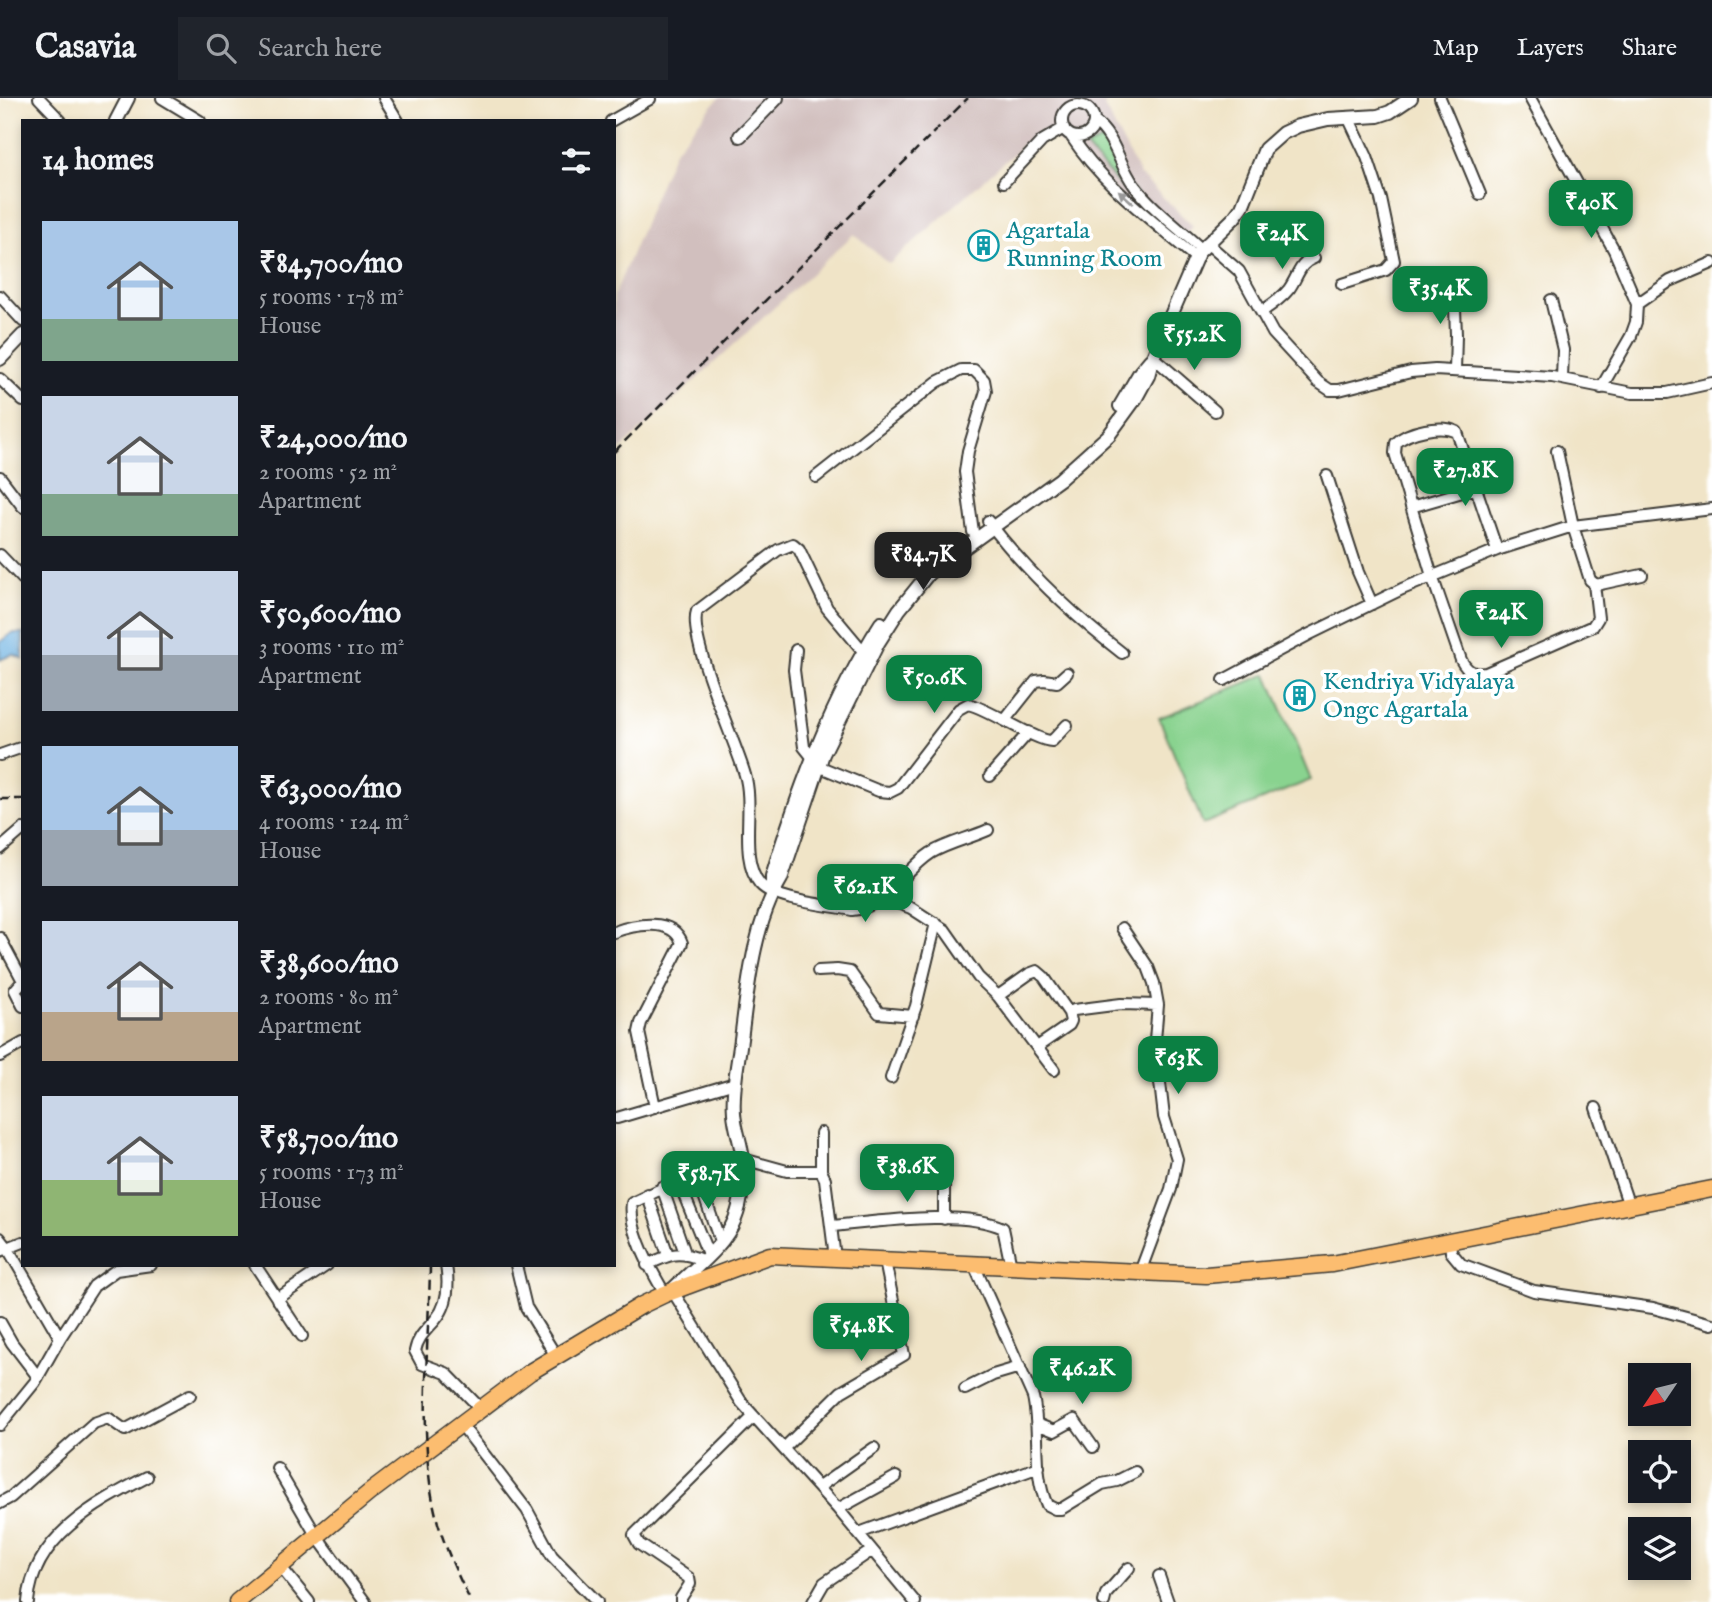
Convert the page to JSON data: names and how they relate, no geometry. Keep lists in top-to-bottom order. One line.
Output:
{"places":{"building":["Agartala Running Room","Kendriya Vidyalaya Ongc Agartala"]},"north":"bottom left","page":{"header":"Casavia","search":"Search here","nav":["Map","Layers","Share"],"heading":"14 homes","price":["₹40K","₹24K","₹35.4K","₹55.2K","₹27.8K","₹84.7K","₹24K","₹50.6K","₹62.1K","₹63K","₹38.6K","₹58.7K","₹54.8K","₹46.2K"],"list":[{"name":"₹84,700/mo","note":"5 rooms · 178 m² · House"},{"name":"₹24,000/mo","note":"2 rooms · 52 m² · Apartment"},{"name":"₹50,600/mo","note":"3 rooms · 110 m² · Apartment"},{"name":"₹63,000/mo","note":"4 rooms · 124 m² · House"},{"name":"₹38,600/mo","note":"2 rooms · 80 m² · Apartment"},{"name":"₹58,700/mo","note":"5 rooms · 173 m² · House"}]}}
